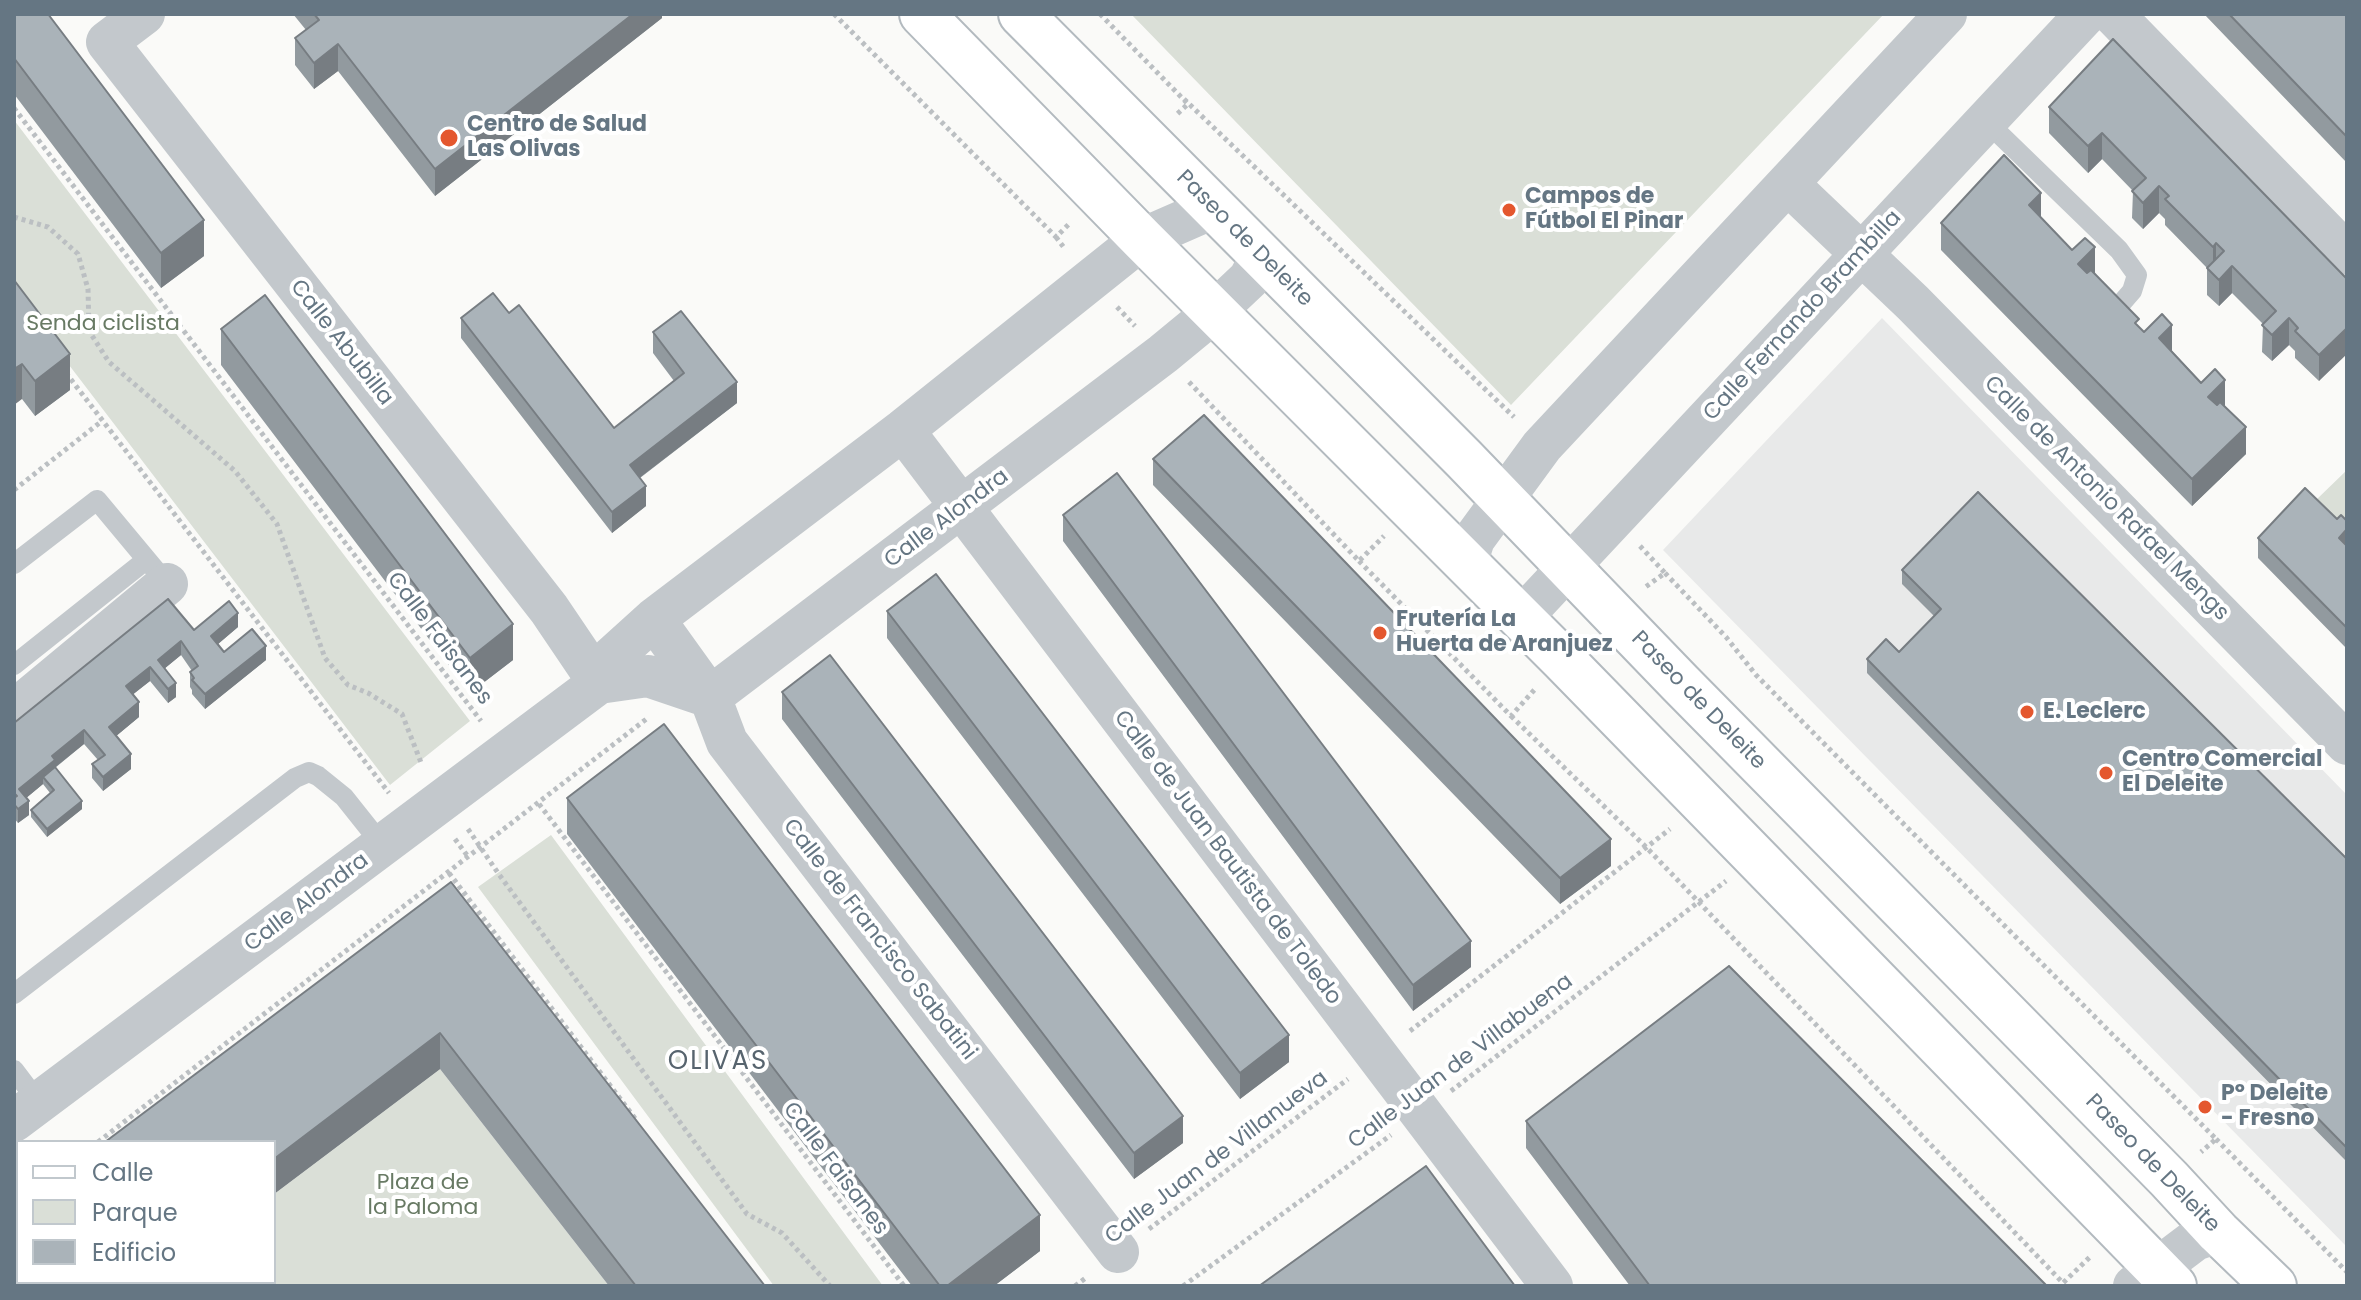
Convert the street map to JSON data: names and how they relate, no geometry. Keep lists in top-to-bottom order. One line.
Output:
{"streets":{"main road":["Paseo de Deleite"],"street":["Calle Fernando Brambilla","Calle Abubilla","Calle de Antonio Rafael Mengs","Calle Alondra","Calle de Juan Bautista de Toledo","Calle de Francisco Sabatini"],"path":["Calle Faisanes","Calle Juan de Villabuena","Calle Juan de Villanueva"]},"crossings":[["Paseo de Deleite","Calle Fernando Brambilla"],["Paseo de Deleite","Calle Alondra"],["Calle Fernando Brambilla","Calle de Antonio Rafael Mengs"],["Calle Abubilla","Calle Alondra"],["Calle Alondra","Calle de Juan Bautista de Toledo"],["Calle Alondra","Calle de Francisco Sabatini"],["Calle de Juan Bautista de Toledo","Calle Juan de Villabuena"],["Calle de Juan Bautista de Toledo","Calle Juan de Villanueva"],["Calle de Francisco Sabatini","Calle Juan de Villanueva"]],"districts":["OLIVAS"],"parks":["Senda ciclista","Plaza de la Paloma"],"places":["Centro de Salud Las Olivas","Campos de Fútbol El Pinar","Frutería La Huerta de Aranjuez","E. Leclerc","Centro Comercial El Deleite","Pº Deleite - Fresno"],"legend":["Calle","Parque","Edificio"]}
